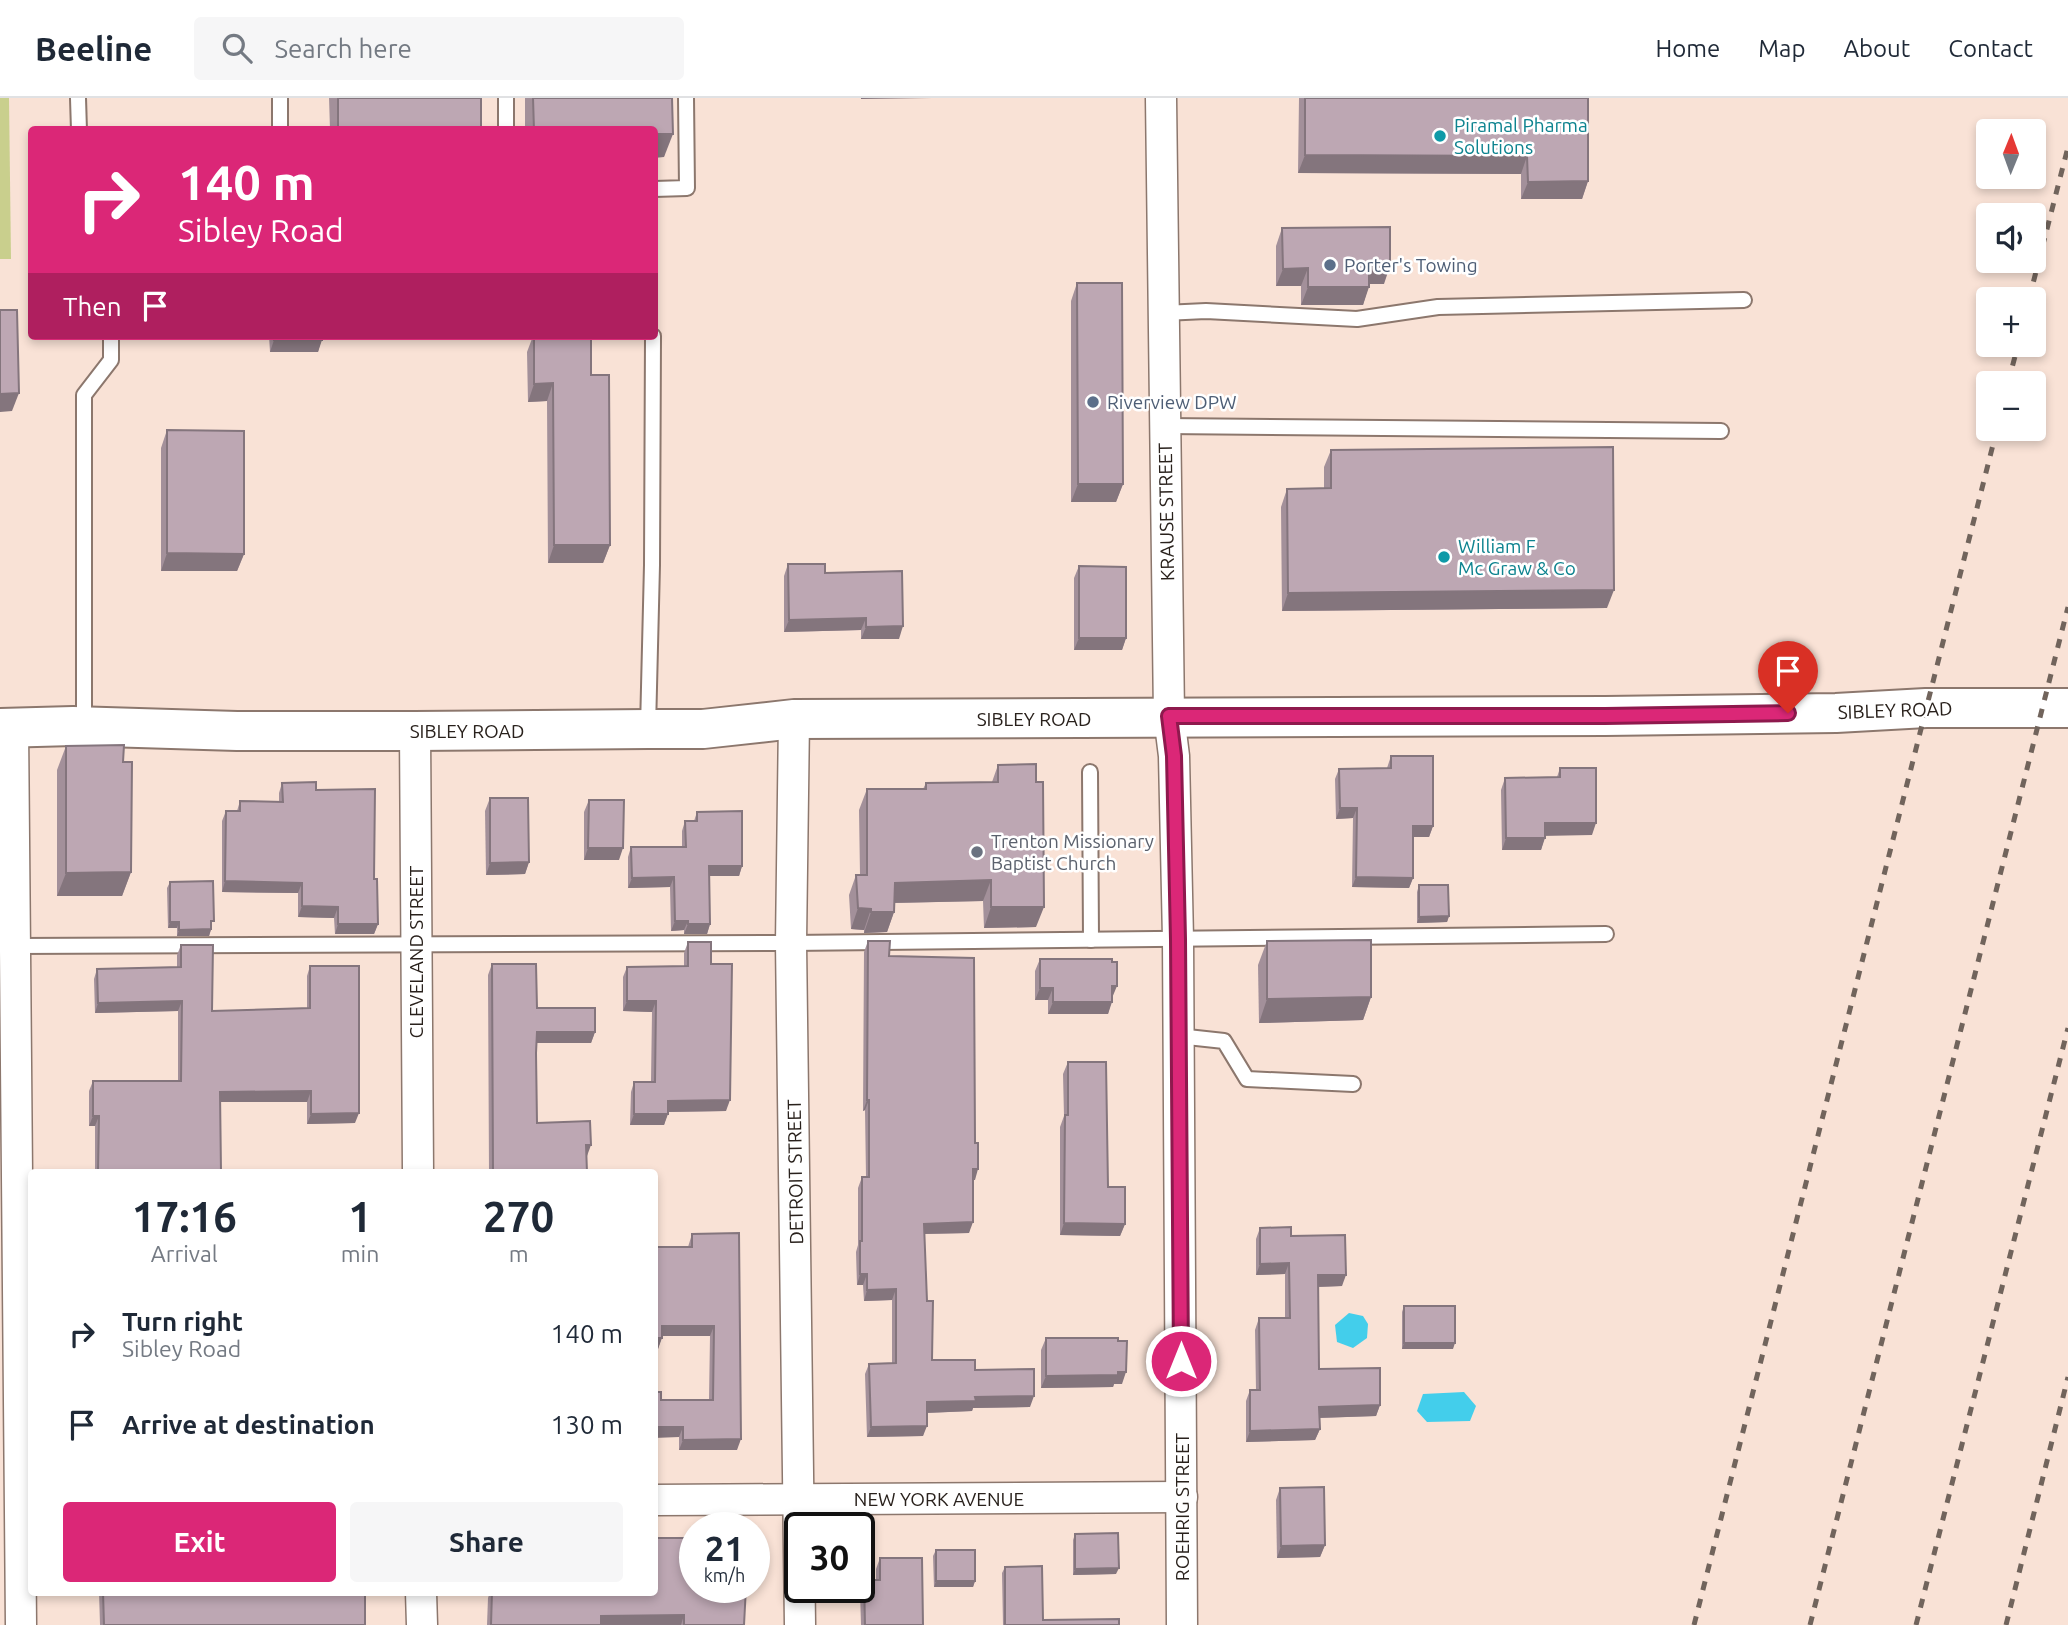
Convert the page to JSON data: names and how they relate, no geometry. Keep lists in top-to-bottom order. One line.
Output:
{"streets":{"main road":["SIBLEY ROAD"],"street":["KRAUSE STREET","CLEVELAND STREET","DETROIT STREET","NEW YORK AVENUE","ROEHRIG STREET"]},"crossings":[["KRAUSE STREET","SIBLEY ROAD"],["KRAUSE STREET","ROEHRIG STREET"],["SIBLEY ROAD","CLEVELAND STREET"],["SIBLEY ROAD","DETROIT STREET"],["SIBLEY ROAD","ROEHRIG STREET"],["DETROIT STREET","NEW YORK AVENUE"],["NEW YORK AVENUE","ROEHRIG STREET"]],"places":["Piramal Pharma Solutions","Porter's Towing","Riverview DPW","William F Mc Graw & Co","Trenton Missionary Baptist Church"],"north":"top","page":{"header":"Beeline","search":"Search here","nav":["Home","Map","About","Contact"],"map_buttons":["+","−"],"turn":["140 m","Sibley Road"],"then":"Then","eta":["17:16","Arrival","1","min","270","m"],"list":[{"name":"Turn right","note":"Sibley Road","value":"140 m"},{"name":"Arrive at destination","value":"130 m"}],"buttons":["Exit","Share"],"speed":"21 km/h","limit":"30"}}
